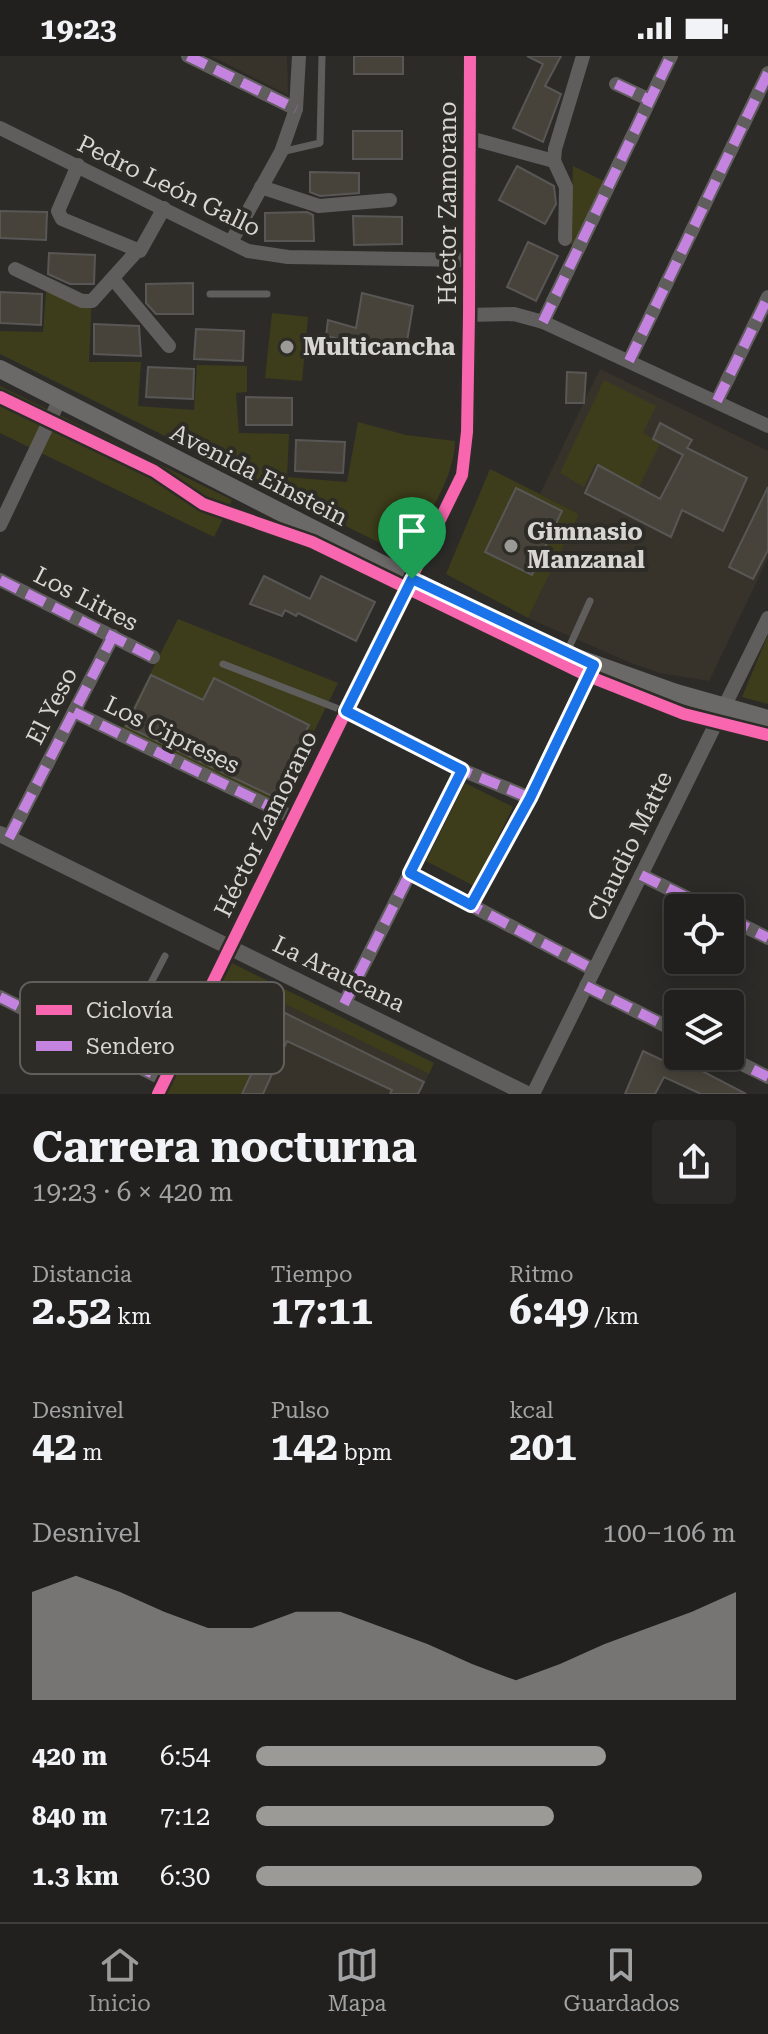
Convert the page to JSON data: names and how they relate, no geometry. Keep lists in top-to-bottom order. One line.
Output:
{"streets":{"main road":["Avenida Einstein"],"street":["Pedro León Gallo","Héctor Zamorano","Los Litres","El Yeso","Los Cipreses","Claudio Matte","La Araucana"]},"crossings":[["Pedro León Gallo","Héctor Zamorano"],["Héctor Zamorano","Avenida Einstein"],["Héctor Zamorano","Los Cipreses"],["Héctor Zamorano","La Araucana"],["Avenida Einstein","Claudio Matte"],["Los Litres","El Yeso"],["El Yeso","Los Cipreses"],["El Yeso","La Araucana"]],"places":["Multicancha","Gimnasio Manzanal"],"legend":["Ciclovía","Sendero"],"page":{"status":"19:23","heading":["Carrera nocturna","19:23 · 6 × 420 m"],"stats":[["Distancia","2.52 km"],["Tiempo","17:11"],["Ritmo","6:49 /km"],["Desnivel","42 m"],["Pulso","142 bpm"],["kcal","201"]],"chart":["Desnivel","100–106 m"],"list":[{"name":"420 m","note":"6:54"},{"name":"840 m","note":"7:12"},{"name":"1.3 km","note":"6:30"}],"tabs":["Inicio","Mapa","Guardados"]}}
